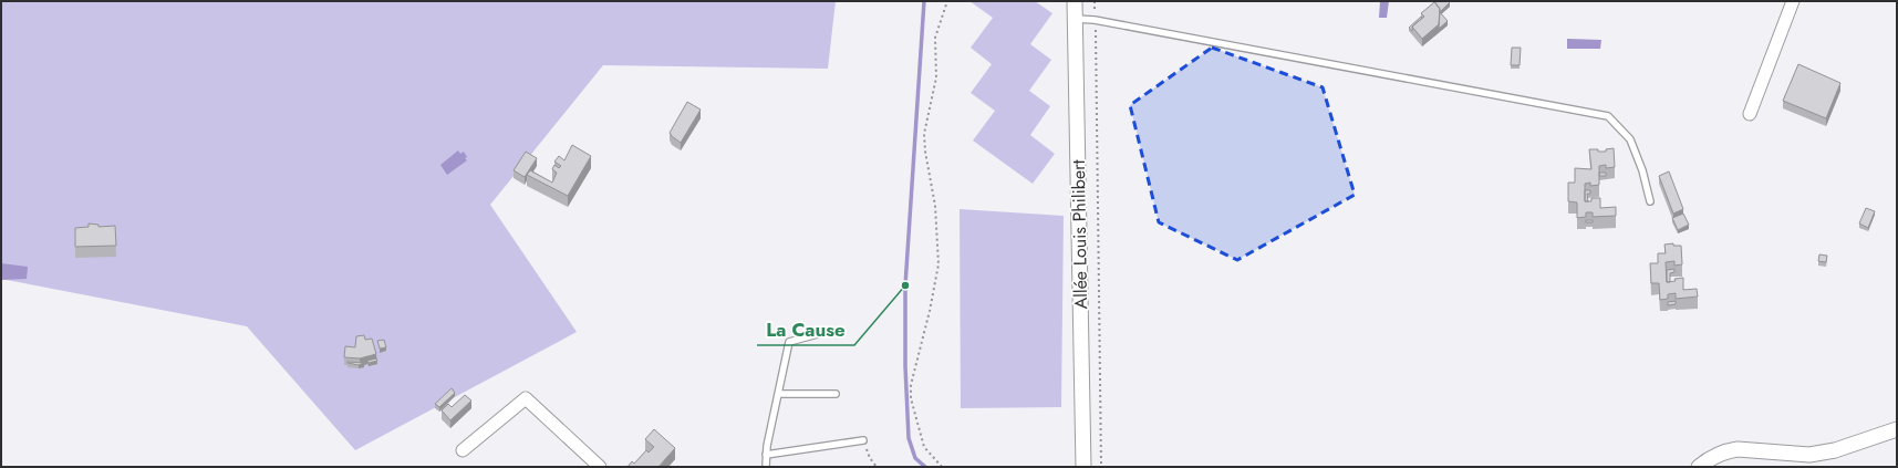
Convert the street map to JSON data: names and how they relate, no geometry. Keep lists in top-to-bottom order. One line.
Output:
{"streets":{"street":["Allée Louis Philibert"]},"places":["La Cause"]}
